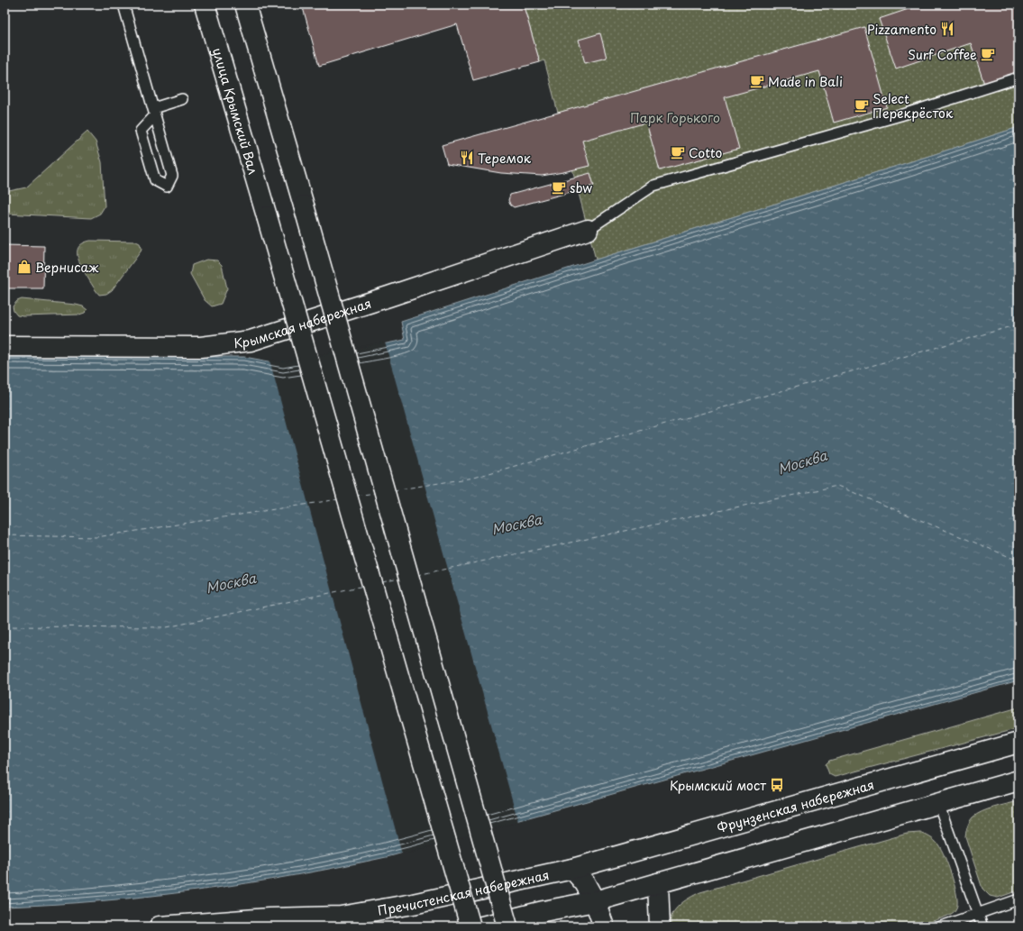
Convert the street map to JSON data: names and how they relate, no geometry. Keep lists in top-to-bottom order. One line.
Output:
{"streets":{"main road":["улица Крымский Вал","Крымская набережная","Фрунзенская набережная","Пречистенская набережная"]},"crossings":[["Фрунзенская набережная","Пречистенская набережная"]],"water":["Москва"],"parks":["Парк Горького"],"places":{"restaurant":["Pizzamento","Теремок"],"cafe":["Surf Coffee","Made in Bali","Select Перекрёсток","Cotto","sbw"],"shop":["Вернисаж"],"bus stop":["Крымский мост"]}}
